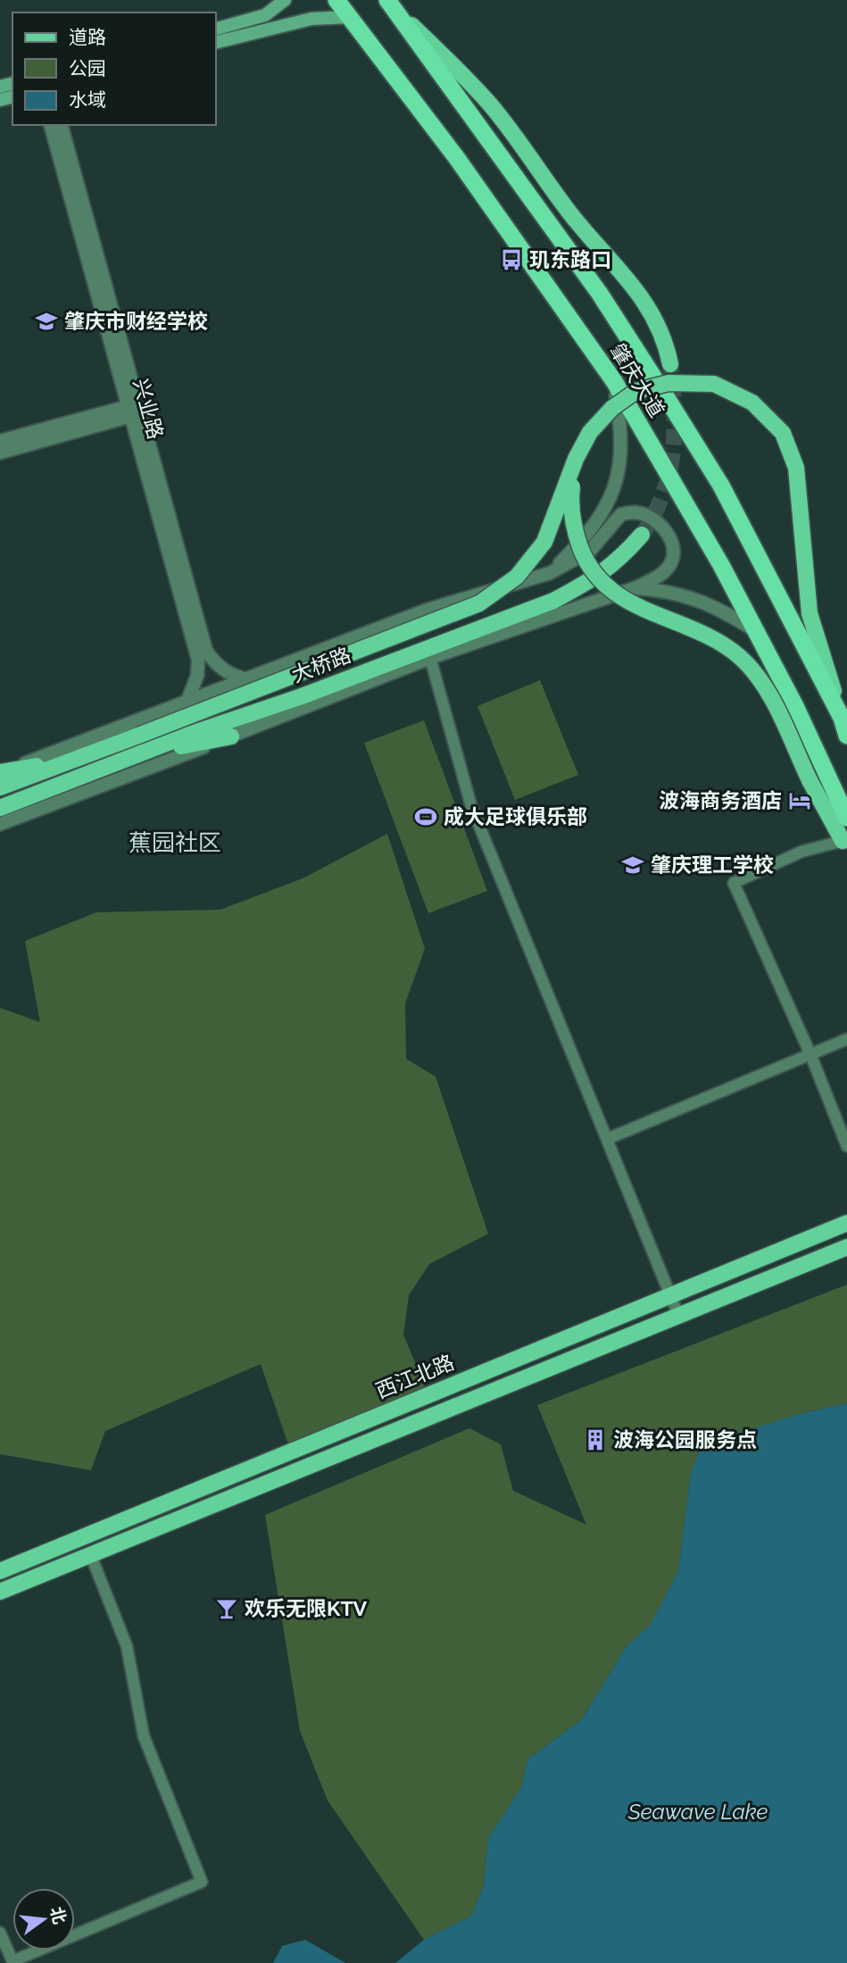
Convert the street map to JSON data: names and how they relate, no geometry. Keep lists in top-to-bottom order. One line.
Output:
{"streets":{"highway":["肇庆大道"],"main road":["大桥路","西江北路"],"street":["兴业路"]},"districts":["蕉园社区"],"water":["Seawave Lake"],"places":{"bus stop":["玑东路口"],"school or university":["肇庆市财经学校","肇庆理工学校"],"hotel":["波海商务酒店"],"sports":["成大足球俱乐部"],"building":["波海公园服务点"],"bar":["欢乐无限KTV"]},"legend":["道路","公园","水域"],"north":"right"}
